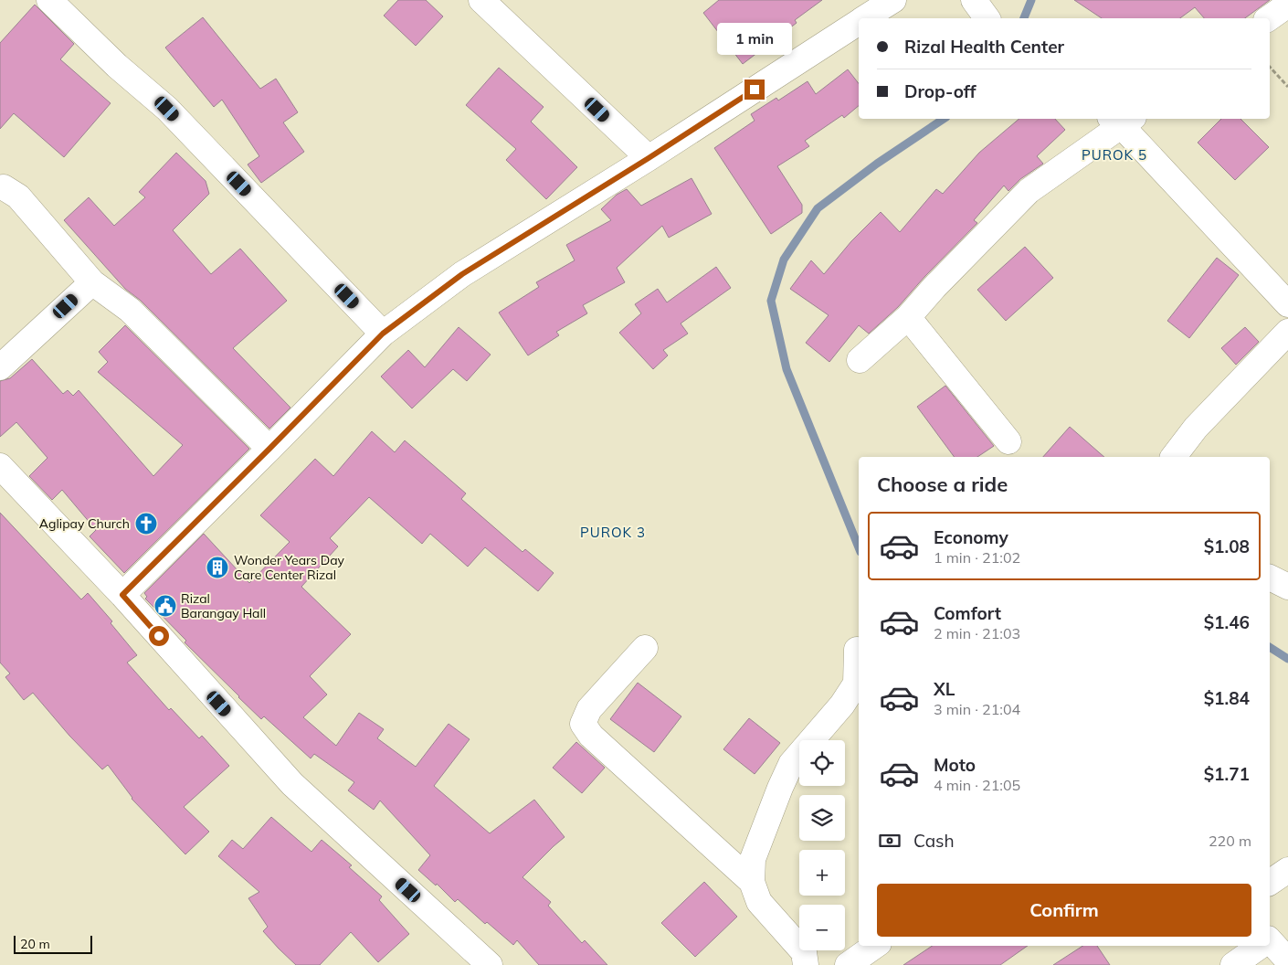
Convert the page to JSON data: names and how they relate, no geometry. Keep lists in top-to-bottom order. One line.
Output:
{"districts":["PUROK 5","PUROK 3"],"places":{"church":["Aglipay Church"],"building":["Wonder Years Day Care Center Rizal"],"public building":["Rizal Barangay Hall"]},"scale_bar":"20 m","page":{"banner":["Rizal Health Center","Drop-off"],"bubble":"1 min","heading":"Choose a ride","list":[{"name":"Economy","note":"1 min · 21:02","value":"$1.08"},{"name":"Comfort","note":"2 min · 21:03","value":"$1.46"},{"name":"XL","note":"3 min · 21:04","value":"$1.84"},{"name":"Moto","note":"4 min · 21:05","value":"$1.71"}],"map_buttons":["+","−"],"pay":["Cash","220 m"],"buttons":"Confirm","scale":"20 m"}}
